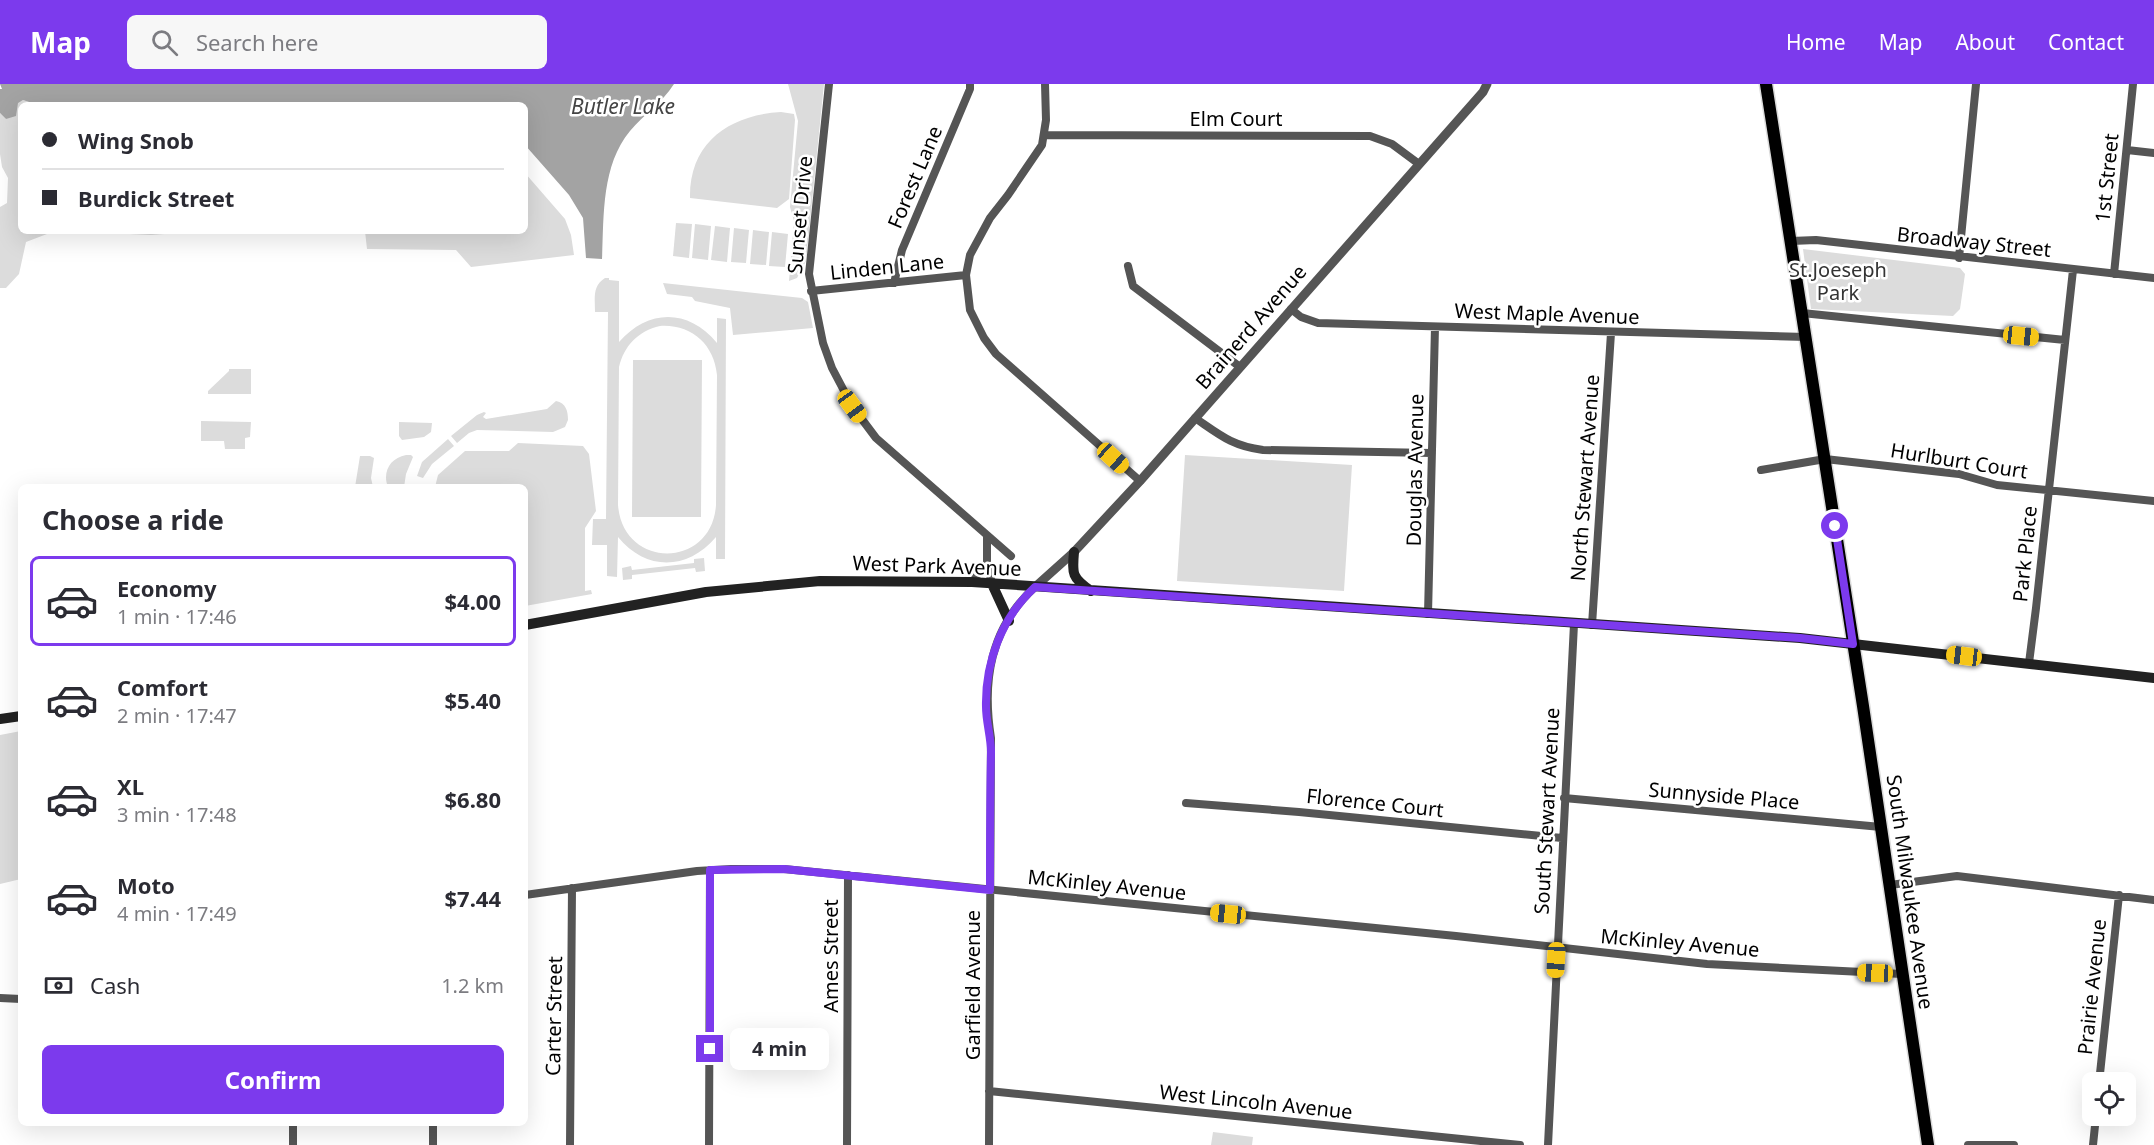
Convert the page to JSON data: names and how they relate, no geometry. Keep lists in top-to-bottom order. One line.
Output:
{"streets":{"main road":["West Park Avenue","South Milwaukee Avenue"],"street":["Elm Court","Forest Lane","1st Street","Sunset Drive","Broadway Street","Linden Lane","West Maple Avenue","Brainerd Avenue","Hurlburt Court","Douglas Avenue","North Stewart Avenue","Park Place","Sunnyside Place","Florence Court","South Stewart Avenue","McKinley Avenue","Ames Street","Garfield Avenue","Prairie Avenue","Carter Street","West Lincoln Avenue"]},"crossings":[["Elm Court","Brainerd Avenue"],["Forest Lane","Linden Lane"],["1st Street","Broadway Street"],["Sunset Drive","Linden Lane"],["Broadway Street","Park Place"],["Broadway Street","South Milwaukee Avenue"],["West Maple Avenue","Brainerd Avenue"],["West Maple Avenue","Douglas Avenue"],["West Maple Avenue","North Stewart Avenue"],["West Maple Avenue","South Milwaukee Avenue"],["Brainerd Avenue","West Park Avenue"],["Brainerd Avenue","Garfield Avenue"],["Hurlburt Court","Park Place"],["Hurlburt Court","South Milwaukee Avenue"],["Douglas Avenue","West Park Avenue"],["North Stewart Avenue","West Park Avenue"],["Park Place","West Park Avenue"],["West Park Avenue","South Stewart Avenue"],["West Park Avenue","South Milwaukee Avenue"],["West Park Avenue","Garfield Avenue"],["Sunnyside Place","South Stewart Avenue"],["Sunnyside Place","South Milwaukee Avenue"],["Florence Court","South Stewart Avenue"],["South Stewart Avenue","McKinley Avenue"],["McKinley Avenue","South Milwaukee Avenue"],["McKinley Avenue","Ames Street"],["McKinley Avenue","Garfield Avenue"],["McKinley Avenue","Carter Street"],["Garfield Avenue","West Lincoln Avenue"]],"water":["Butler Lake"],"parks":["St.Joeseph Park"],"page":{"header":"Map","search":"Search here","nav":["Home","Map","About","Contact"],"banner":["Wing Snob","Burdick Street"],"heading":"Choose a ride","list":[{"name":"Economy","note":"1 min · 17:46","value":"$4.00"},{"name":"Comfort","note":"2 min · 17:47","value":"$5.40"},{"name":"XL","note":"3 min · 17:48","value":"$6.80"},{"name":"Moto","note":"4 min · 17:49","value":"$7.44"}],"pay":["Cash","1.2 km"],"bubble":"4 min","buttons":"Confirm"}}
